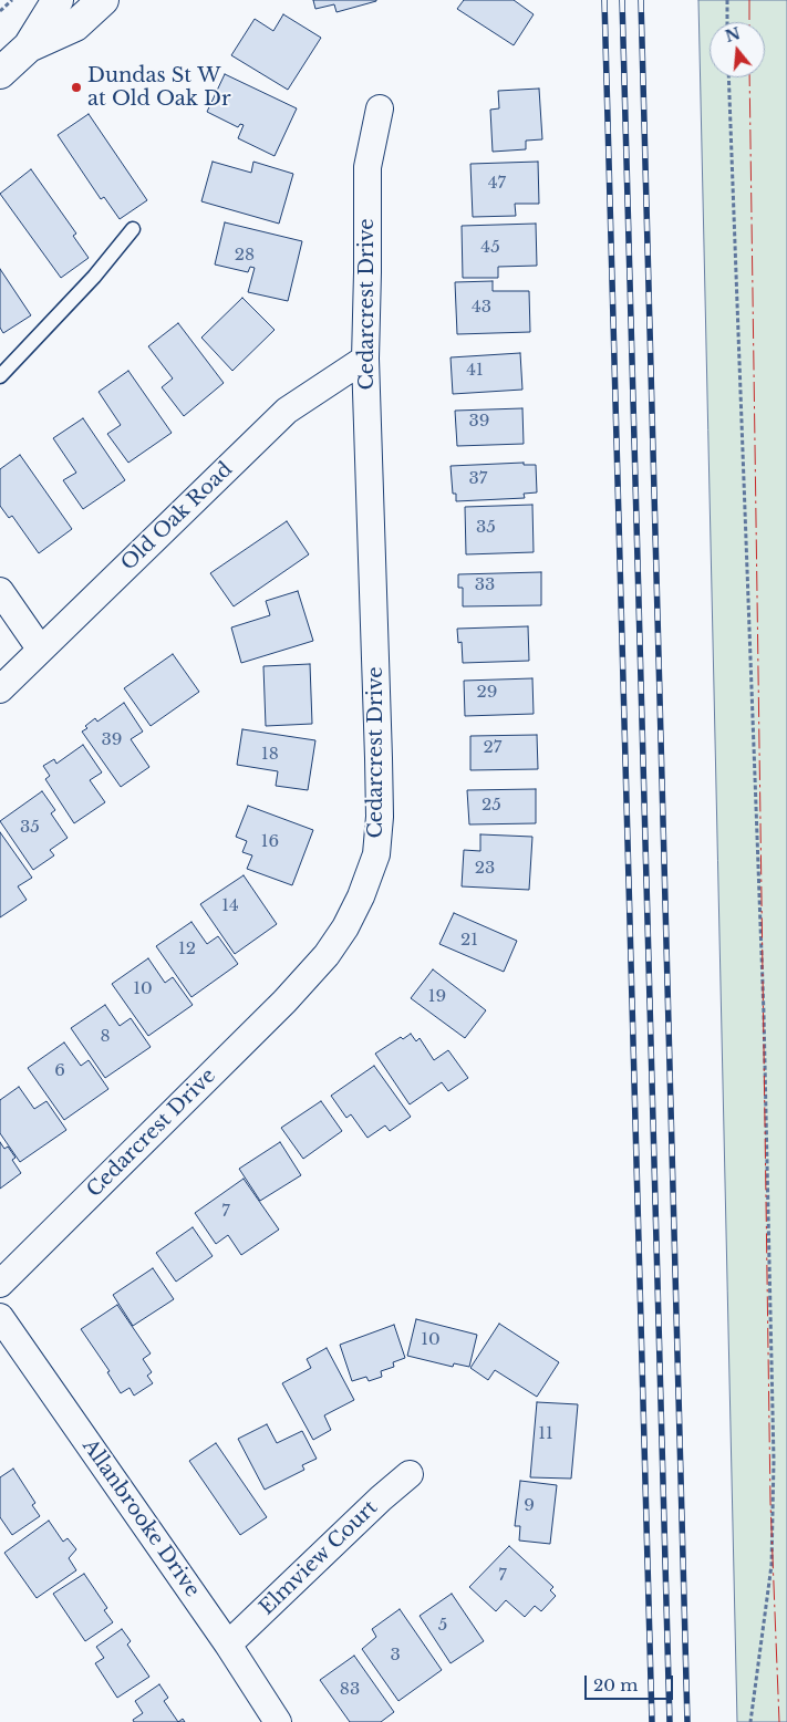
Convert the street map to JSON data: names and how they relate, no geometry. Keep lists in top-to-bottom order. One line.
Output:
{"streets":{"street":["Cedarcrest Drive","Old Oak Road","Allanbrooke Drive","Elmview Court"]},"crossings":[["Cedarcrest Drive","Old Oak Road"],["Allanbrooke Drive","Elmview Court"]],"places":["Dundas St W at Old Oak Dr"],"house_numbers":["47","45","28","43","41","39","37","35","33","29","39","27","18","25","35","16","23","14","21","12","10","19","8","6","7","10","11","9","7","5","3","83"],"scale_bar":"20 m","north":"top"}
